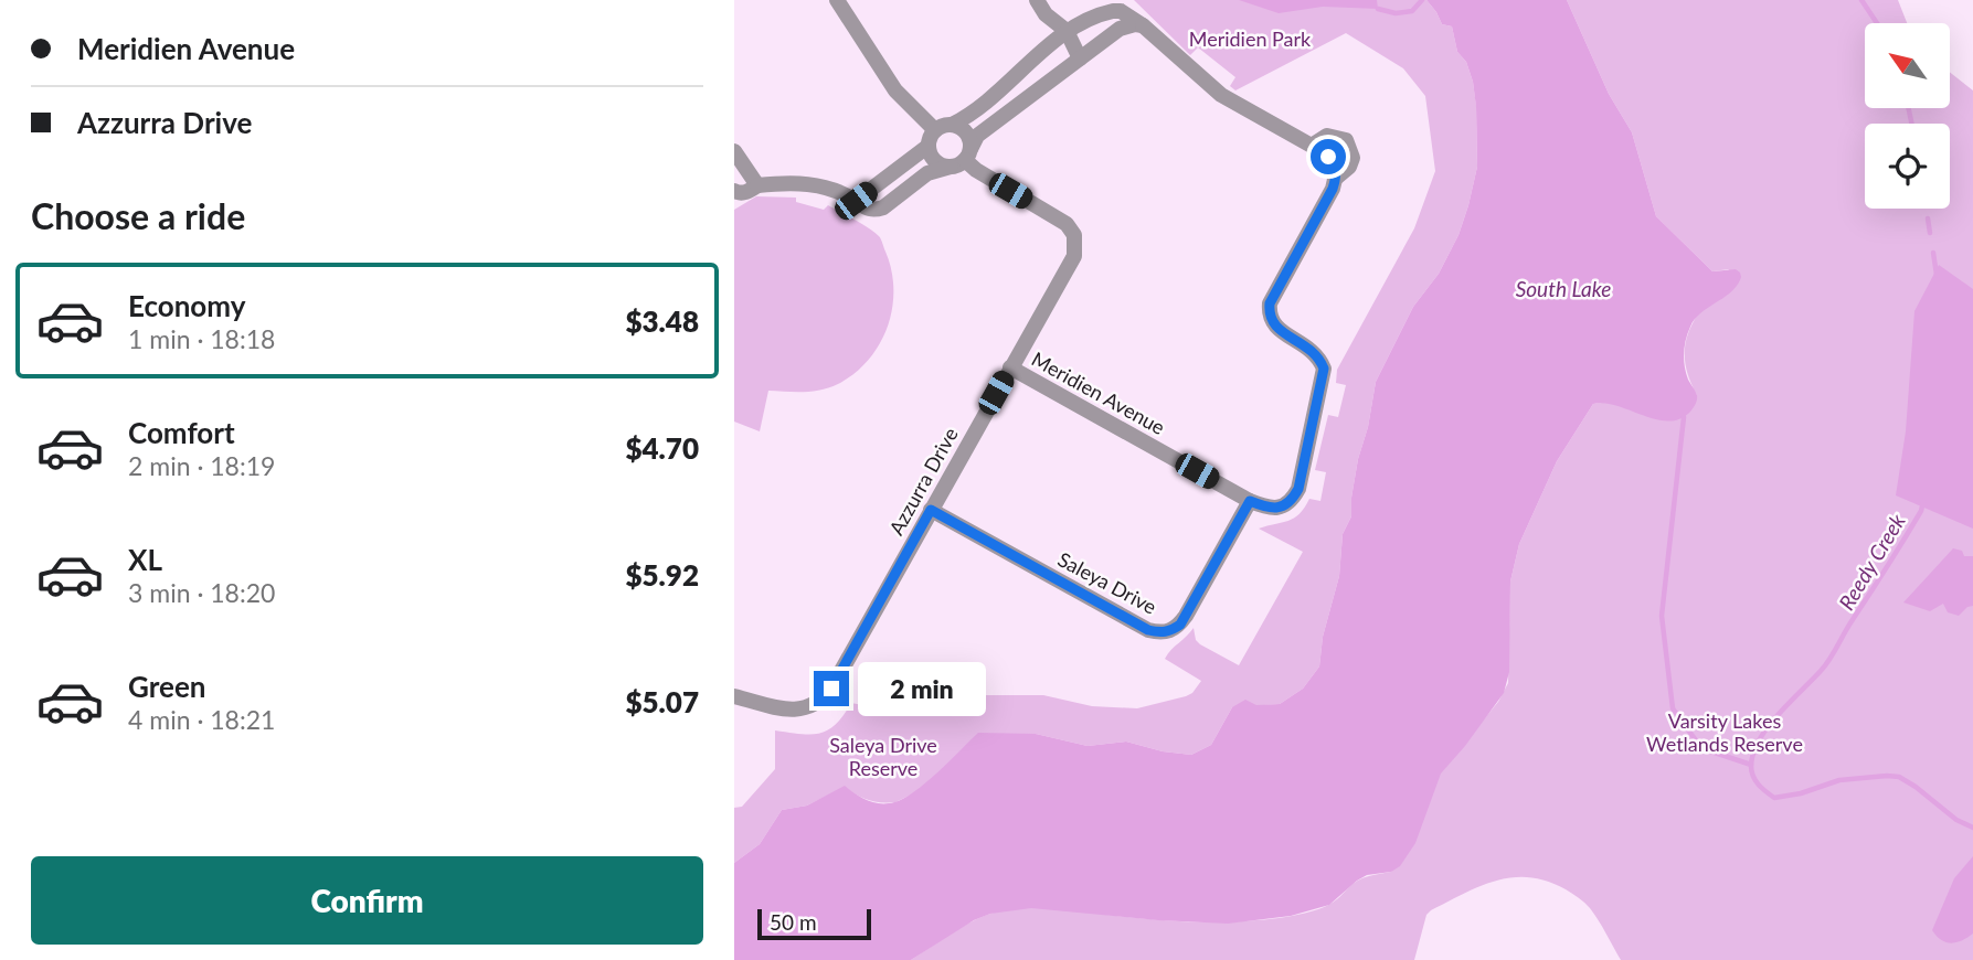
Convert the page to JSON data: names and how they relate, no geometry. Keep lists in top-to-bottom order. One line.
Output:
{"streets":{"street":["Meridien Avenue","Azzurra Drive","Saleya Drive"]},"crossings":[["Meridien Avenue","Azzurra Drive"],["Meridien Avenue","Saleya Drive"],["Azzurra Drive","Saleya Drive"]],"water":["South Lake","Reedy Creek"],"parks":["Meridien Park","Varsity Lakes Wetlands Reserve","Saleya Drive Reserve"],"scale_bar":"50 m","north":"top left","page":{"banner":["Meridien Avenue","Azzurra Drive"],"heading":"Choose a ride","list":[{"name":"Economy","note":"1 min · 18:18","value":"$3.48"},{"name":"Comfort","note":"2 min · 18:19","value":"$4.70"},{"name":"XL","note":"3 min · 18:20","value":"$5.92"},{"name":"Green","note":"4 min · 18:21","value":"$5.07"}],"bubble":"2 min","buttons":"Confirm","scale":"50 m"}}
